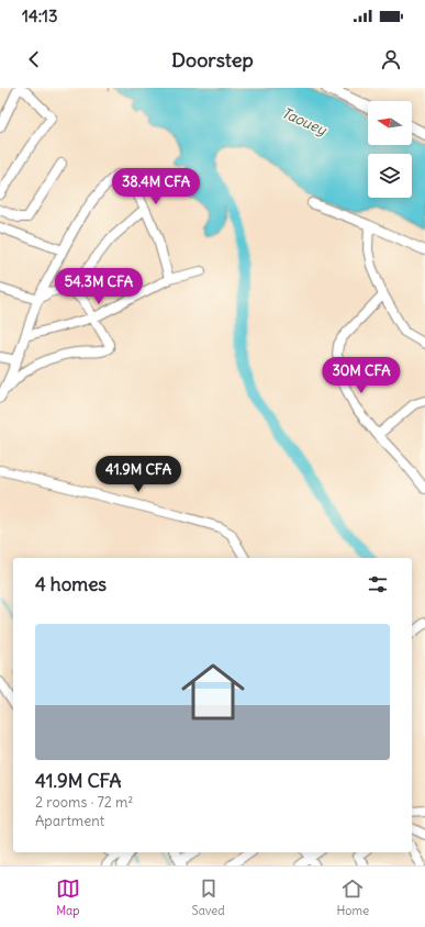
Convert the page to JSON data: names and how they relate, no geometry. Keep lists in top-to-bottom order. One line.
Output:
{"water":["Taouey"],"north":"left","page":{"status":"14:13","header":"Doorstep","price":["38.4M CFA","54.3M CFA","30M CFA","41.9M CFA"],"heading":"4 homes","list":[{"name":"41.9M CFA","note":"2 rooms · 72 m² · Apartment"}],"tabs":["Map","Saved","Home"]}}
